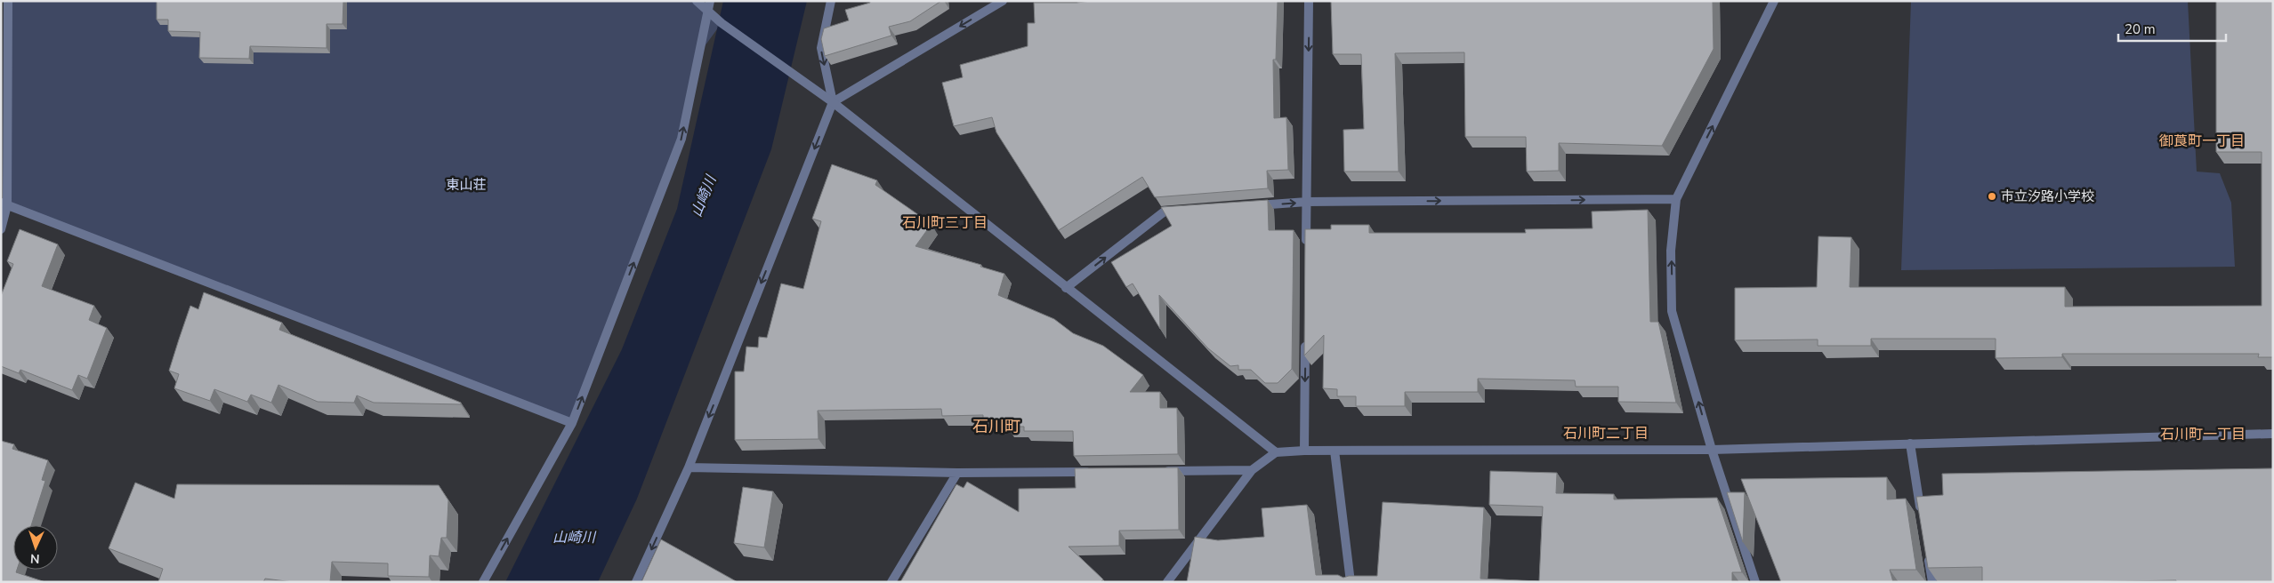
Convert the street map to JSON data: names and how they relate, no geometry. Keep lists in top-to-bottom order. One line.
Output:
{"districts":["御莨町一丁目","石川町三丁目","石川町","石川町二丁目","石川町一丁目"],"water":["山崎川"],"parks":["東山荘"],"places":["市立汐路小学校"],"scale_bar":"20 m","north":"bottom"}
